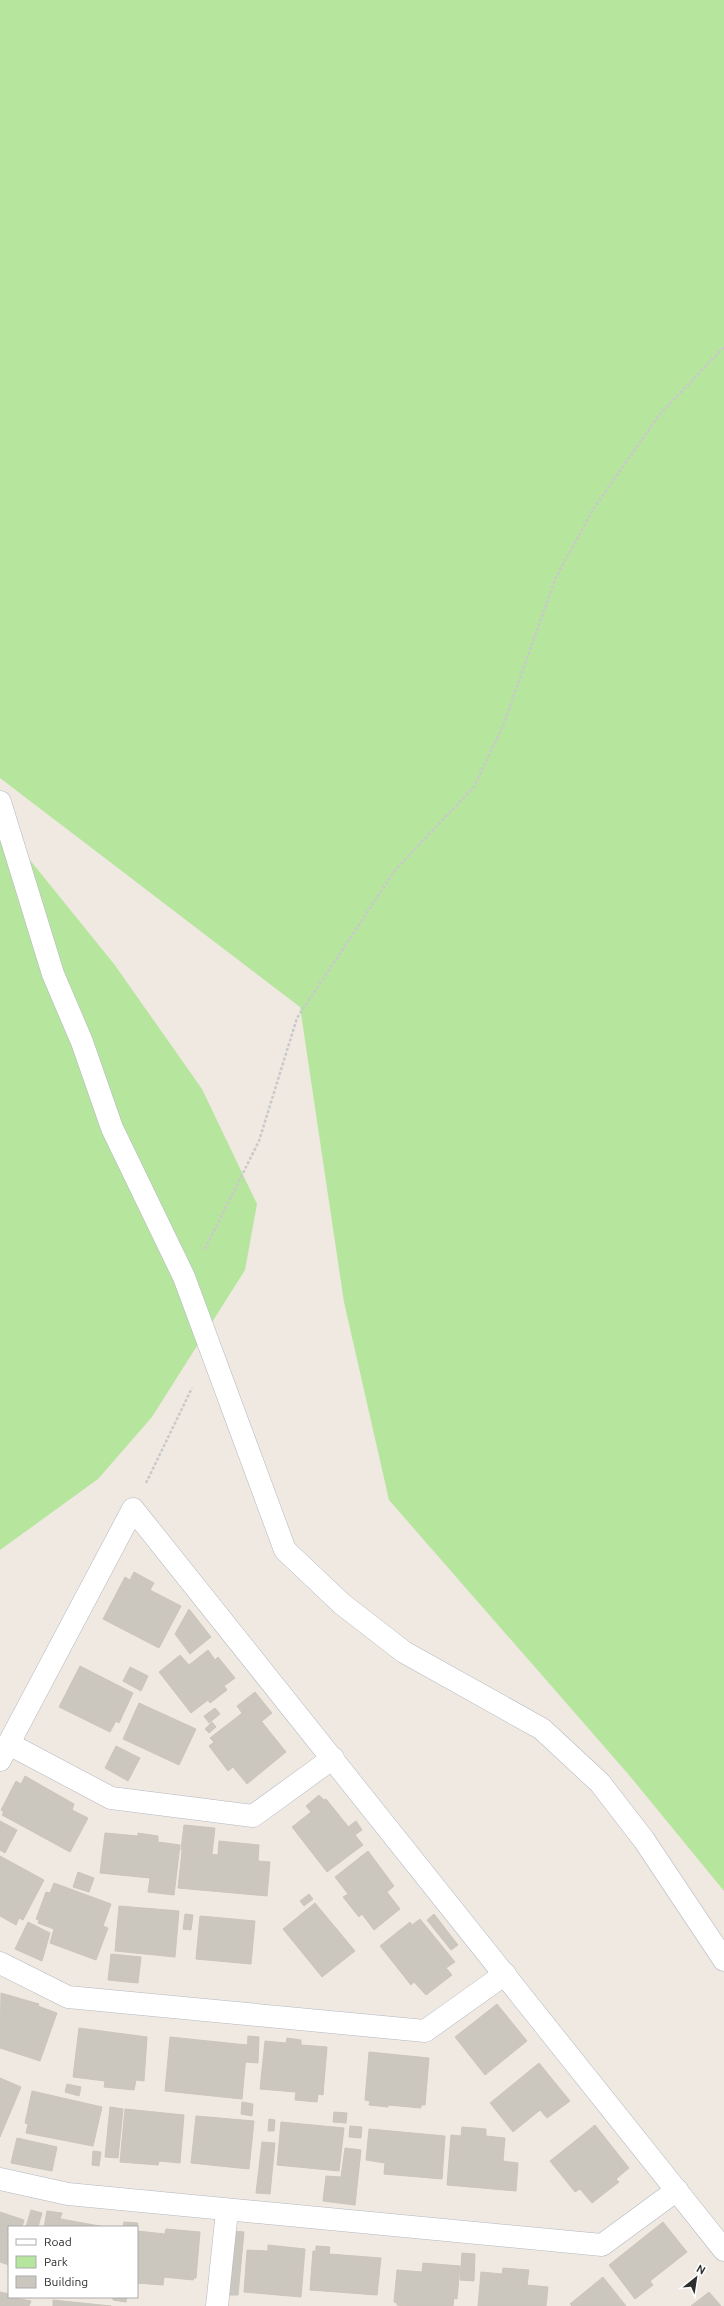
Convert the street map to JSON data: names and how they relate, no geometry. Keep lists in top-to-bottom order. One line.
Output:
{"legend":["Road","Park","Building"],"north":"top right"}
